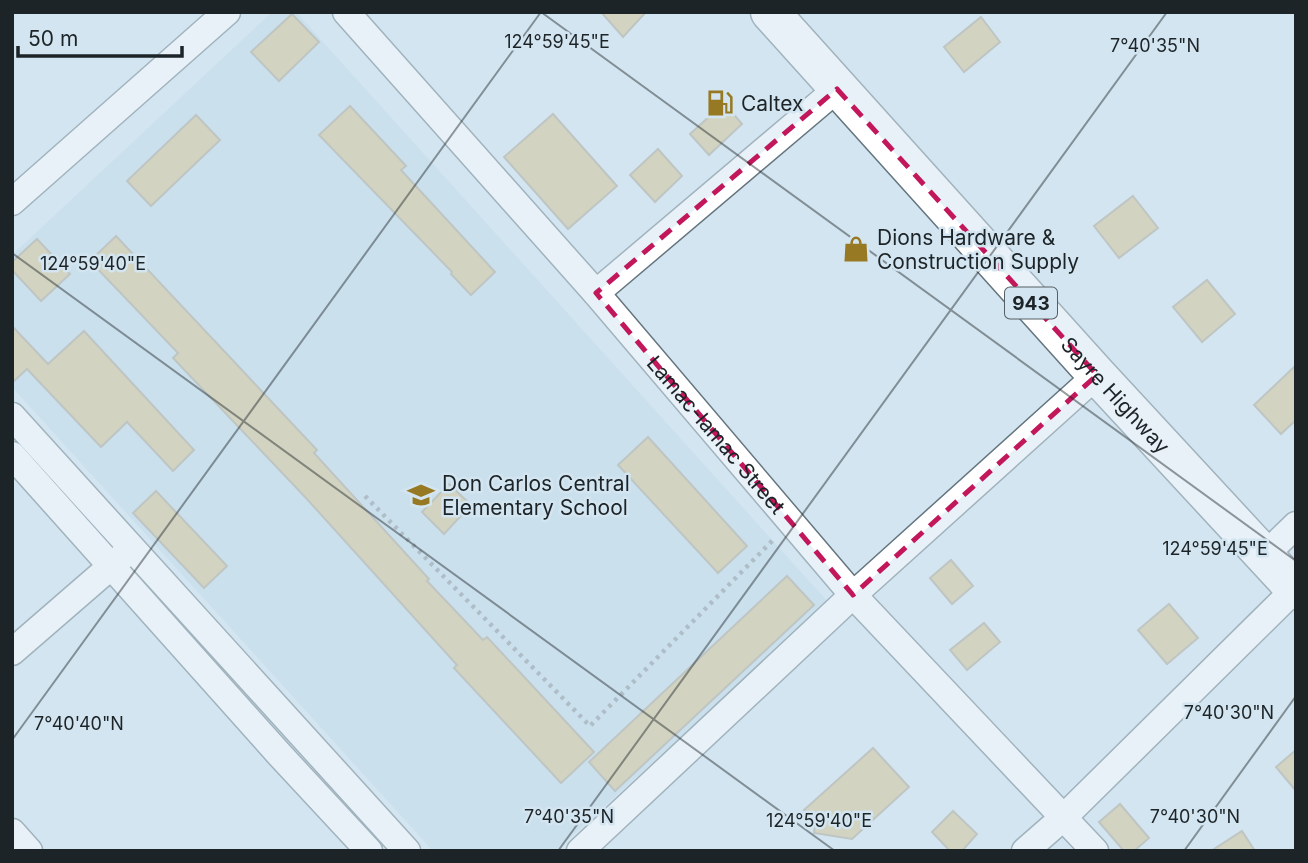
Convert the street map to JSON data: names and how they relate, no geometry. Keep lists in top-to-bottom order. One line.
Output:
{"streets":{"highway":["943","Sayre Highway"],"street":["Lamac-lamac Street"]},"places":{"fuel station":["Caltex"],"shop":["Dions Hardware & Construction Supply"],"school or university":["Don Carlos Central Elementary School"]},"scale_bar":"50 m","coordinates":["124°59'45\"E","7°40'35\"N","124°59'40\"E","7°40'30\"N","7°40'40\"N"]}
